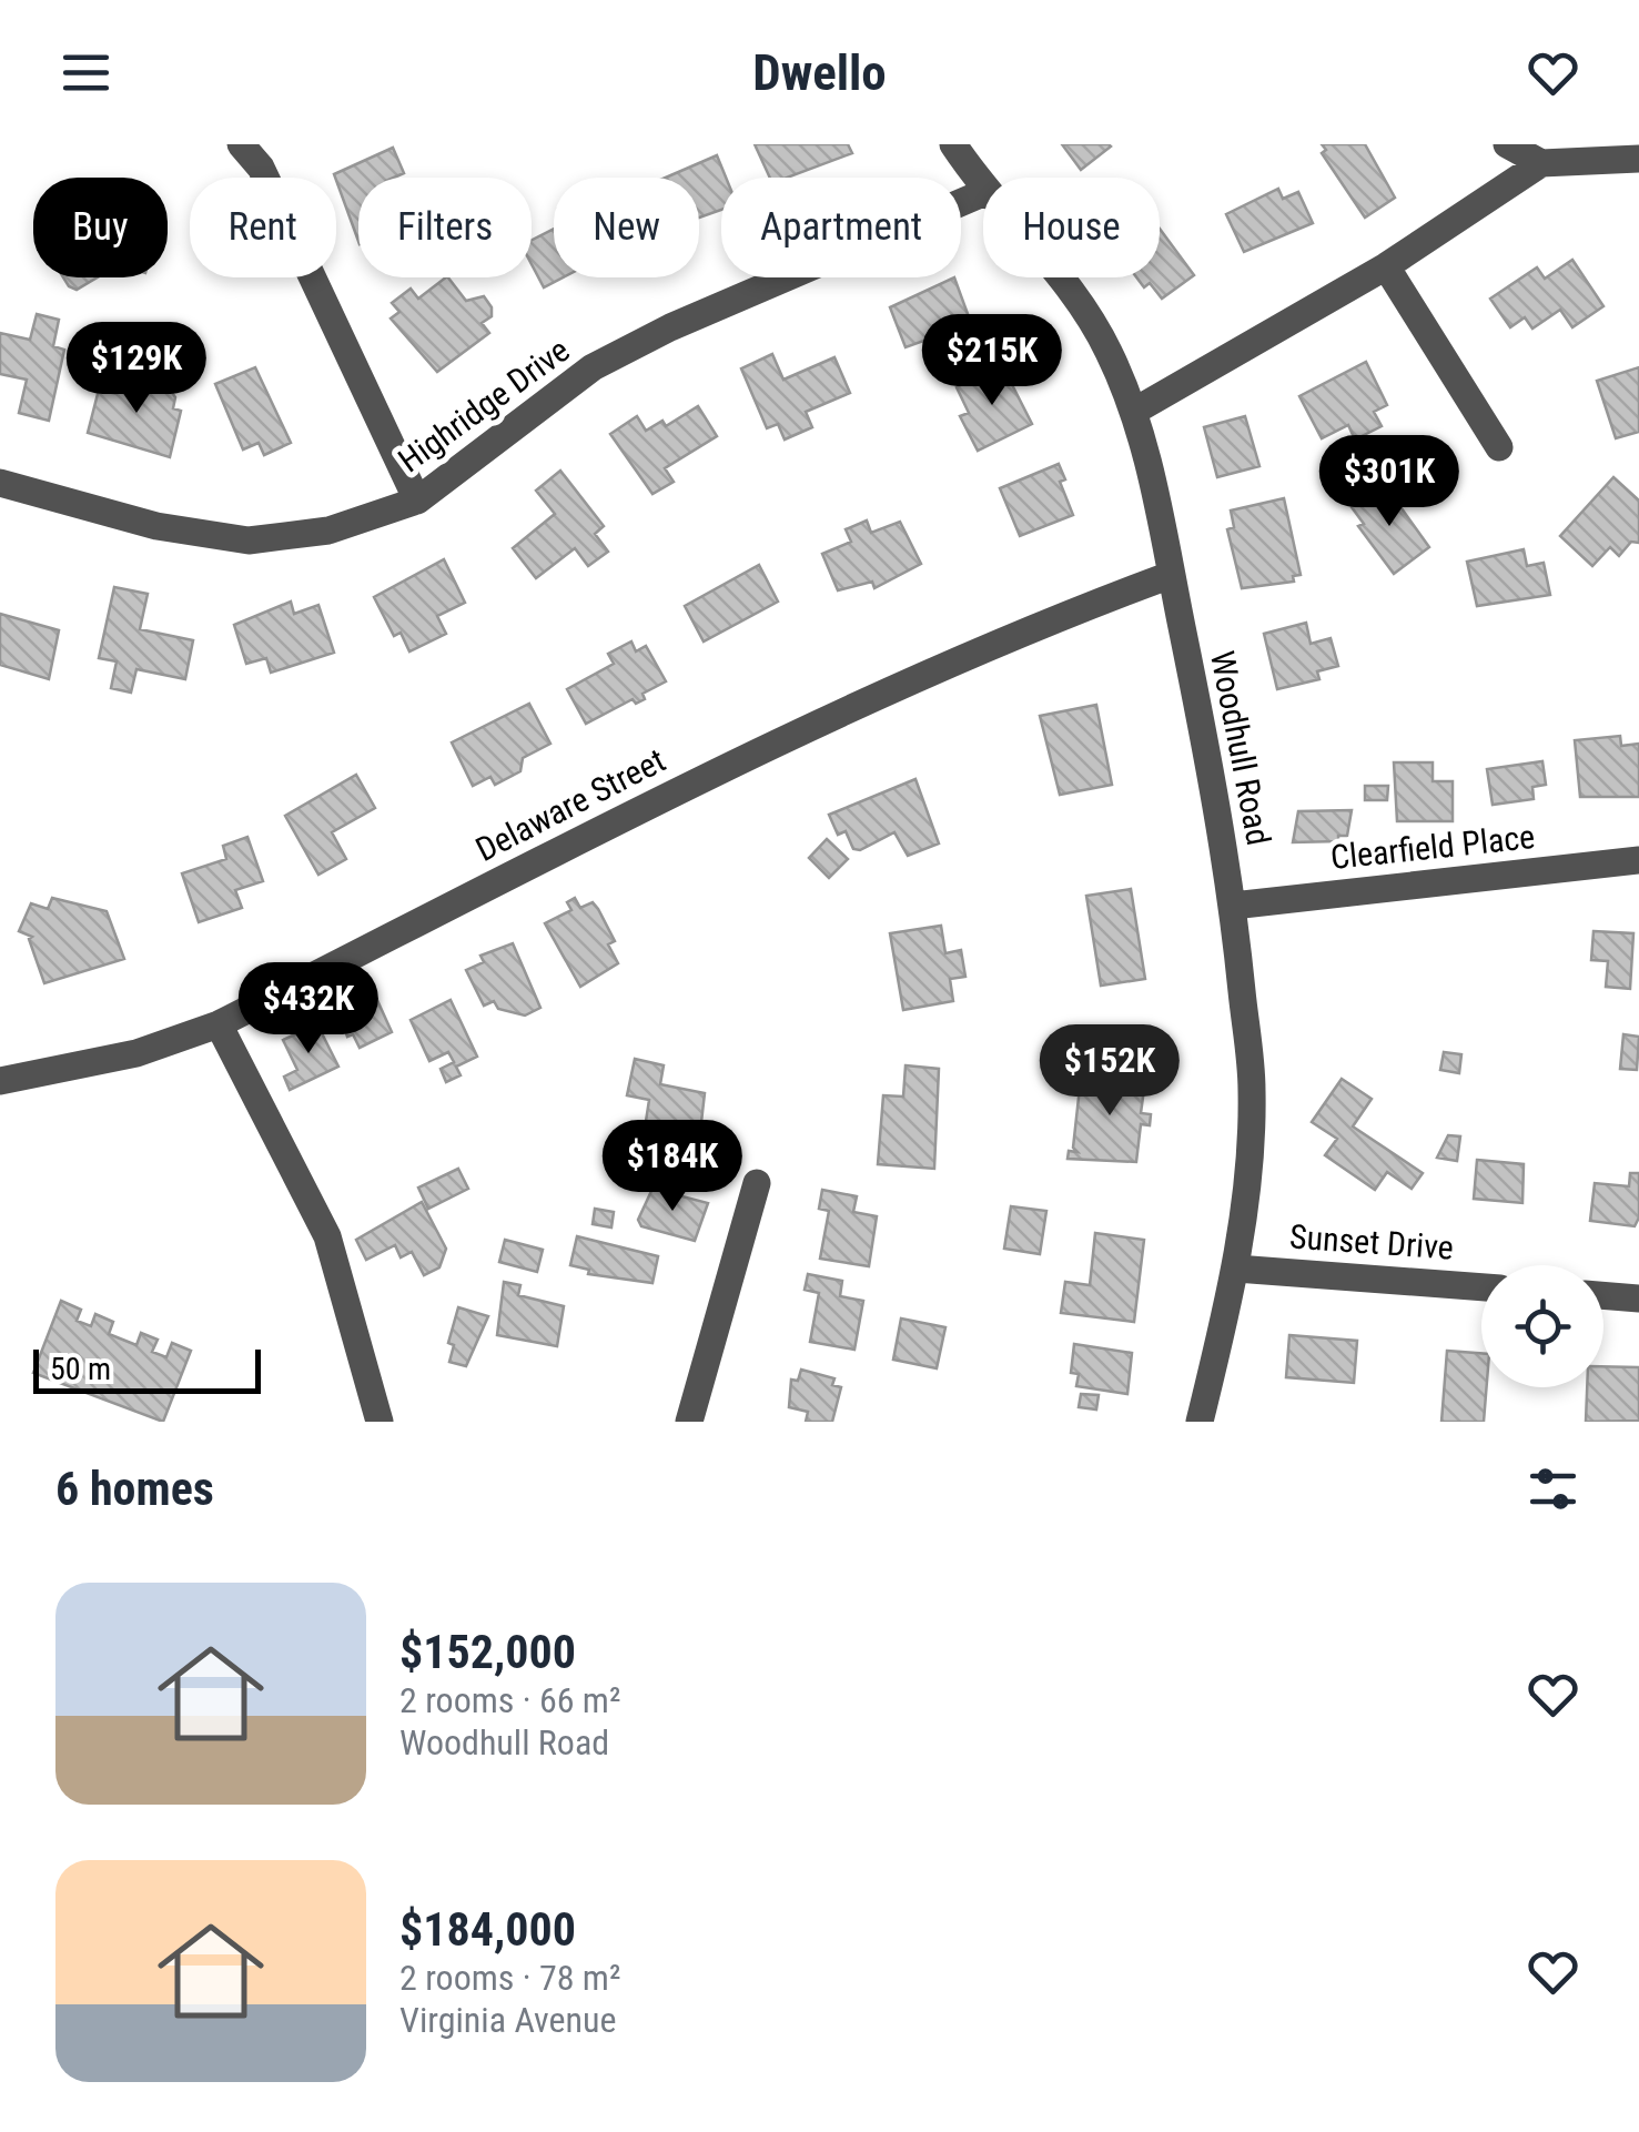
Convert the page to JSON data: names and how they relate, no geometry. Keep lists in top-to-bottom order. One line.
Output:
{"streets":{"street":["Highridge Drive","Woodhull Road","Delaware Street","Clearfield Place","Sunset Drive"]},"crossings":[["Woodhull Road","Delaware Street"],["Woodhull Road","Clearfield Place"],["Woodhull Road","Sunset Drive"]],"scale_bar":"50 m","page":{"header":"Dwello","chip":["Buy","Rent","Filters","New","Apartment","House"],"price":["$215K","$129K","$301K","$432K","$152K","$184K"],"scale":"50 m","heading":"6 homes","list":[{"name":"$152,000","note":"2 rooms · 66 m² · Woodhull Road"},{"name":"$184,000","note":"2 rooms · 78 m² · Virginia Avenue"}]}}
